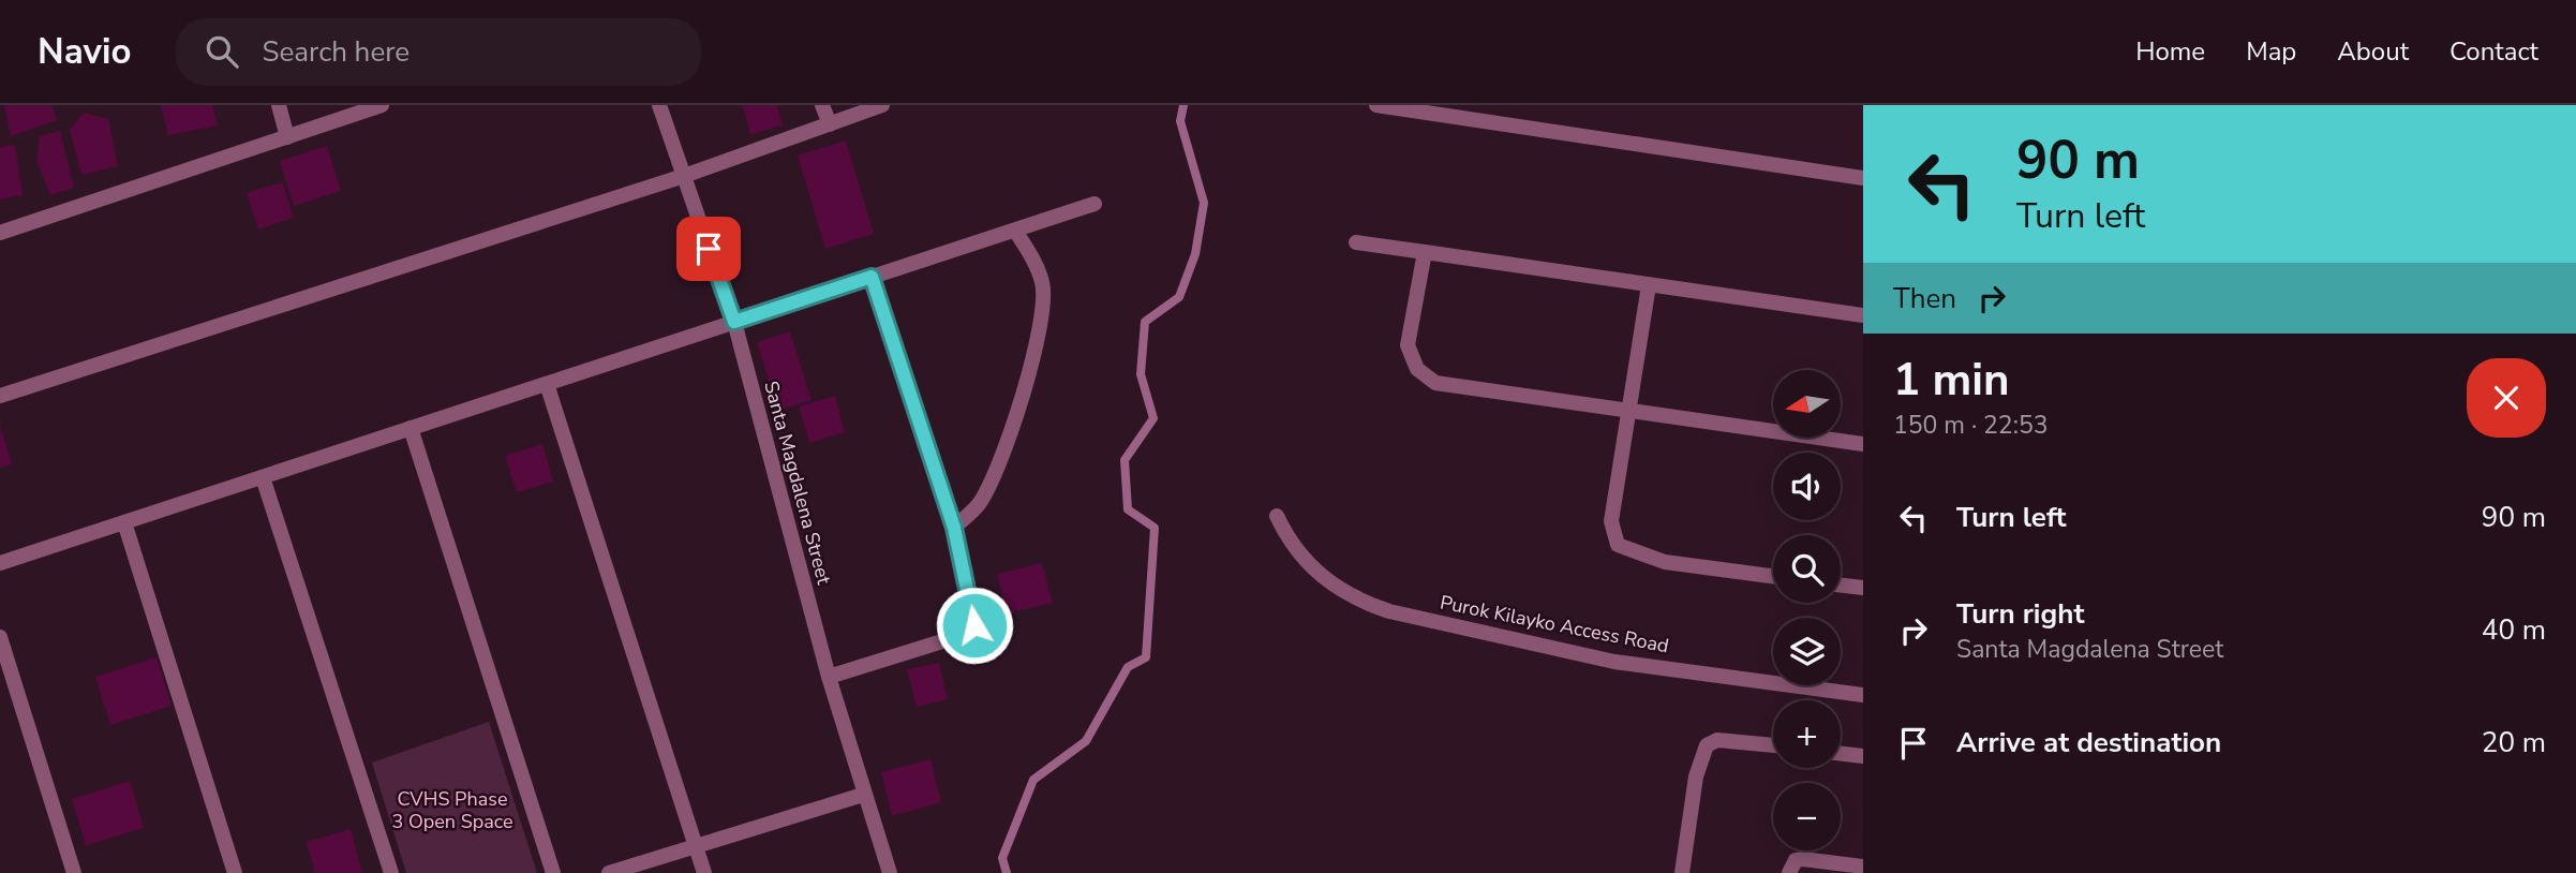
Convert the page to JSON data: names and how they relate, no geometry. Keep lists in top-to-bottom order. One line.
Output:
{"streets":{"street":["Santa Magdalena Street","Purok Kilayko Access Road"]},"parks":["CVHS Phase 3 Open Space"],"north":"left","page":{"header":"Navio","search":"Search here","nav":["Home","Map","About","Contact"],"turn":["90 m","Turn left"],"then":"Then","heading":["1 min","150 m · 22:53"],"map_buttons":["+","−"],"list":[{"name":"Turn left","value":"90 m"},{"name":"Turn right","note":"Santa Magdalena Street","value":"40 m"},{"name":"Arrive at destination","value":"20 m"}]}}
